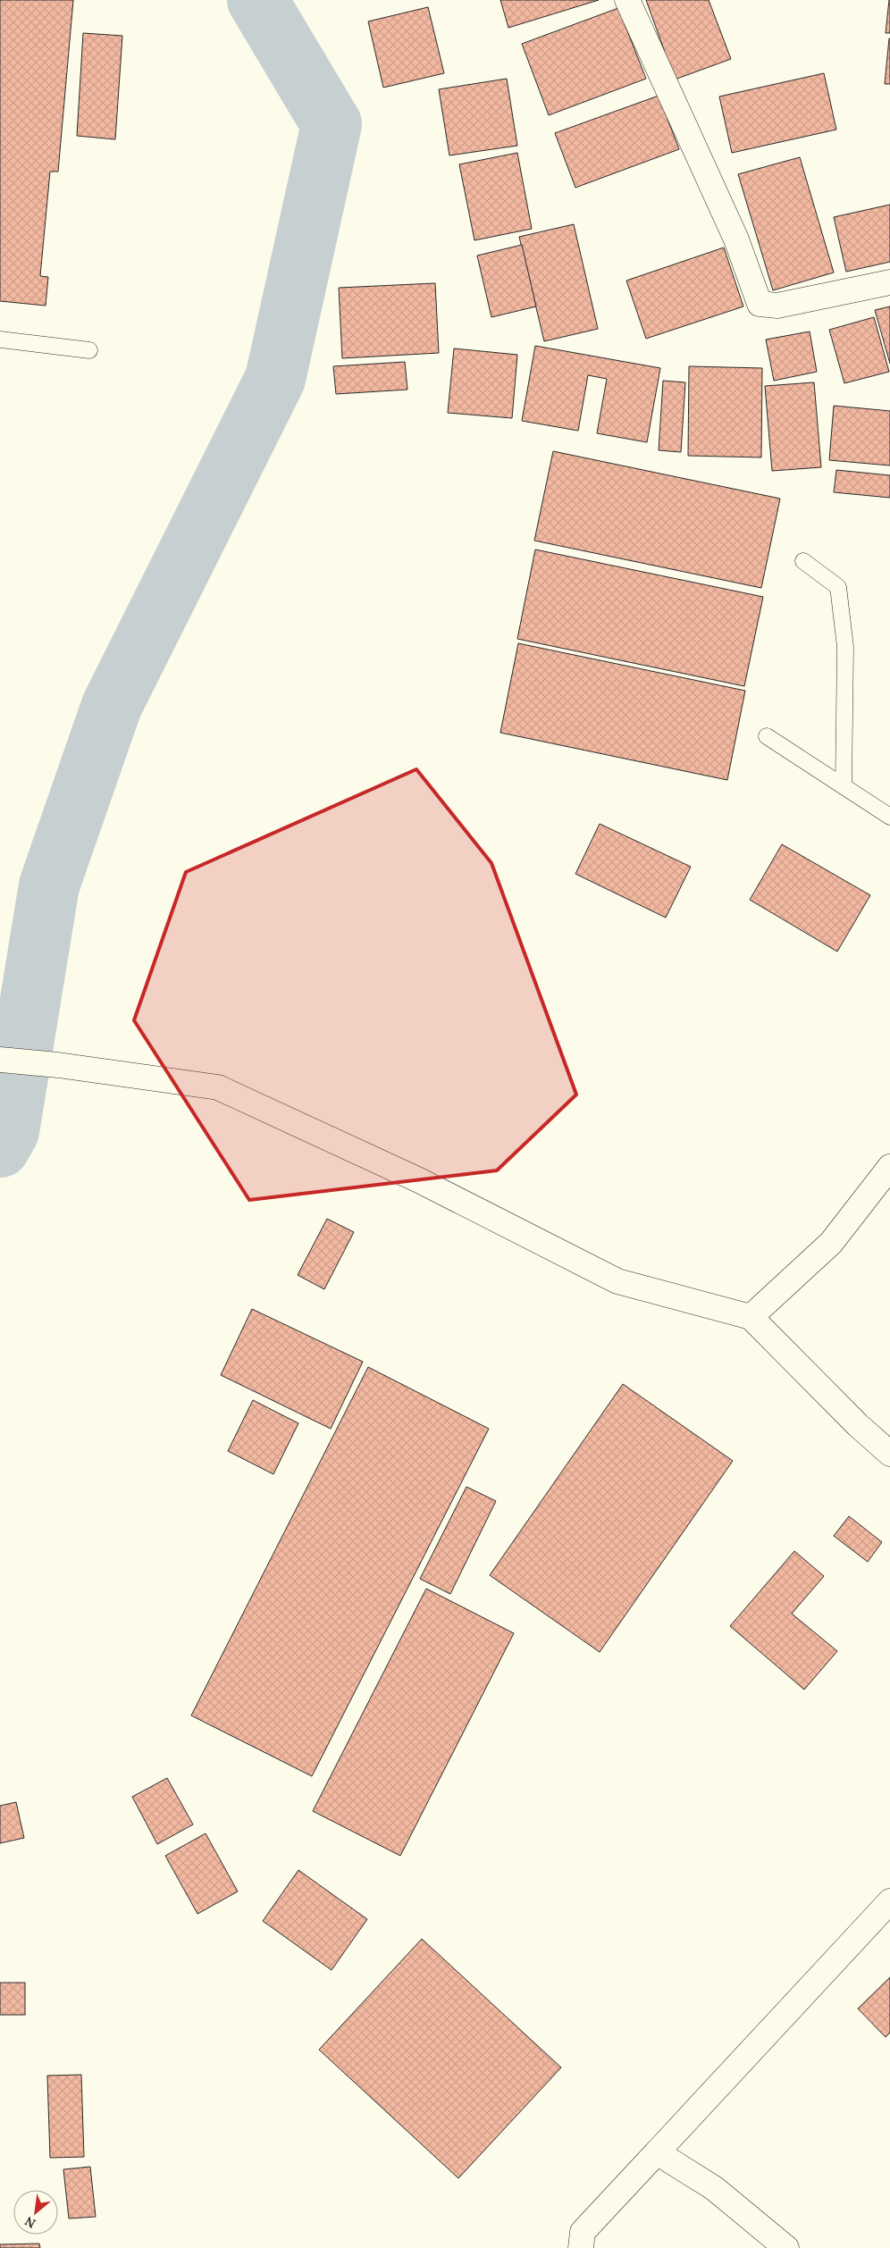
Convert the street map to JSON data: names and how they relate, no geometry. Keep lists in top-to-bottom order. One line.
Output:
{"north":"bottom left"}
